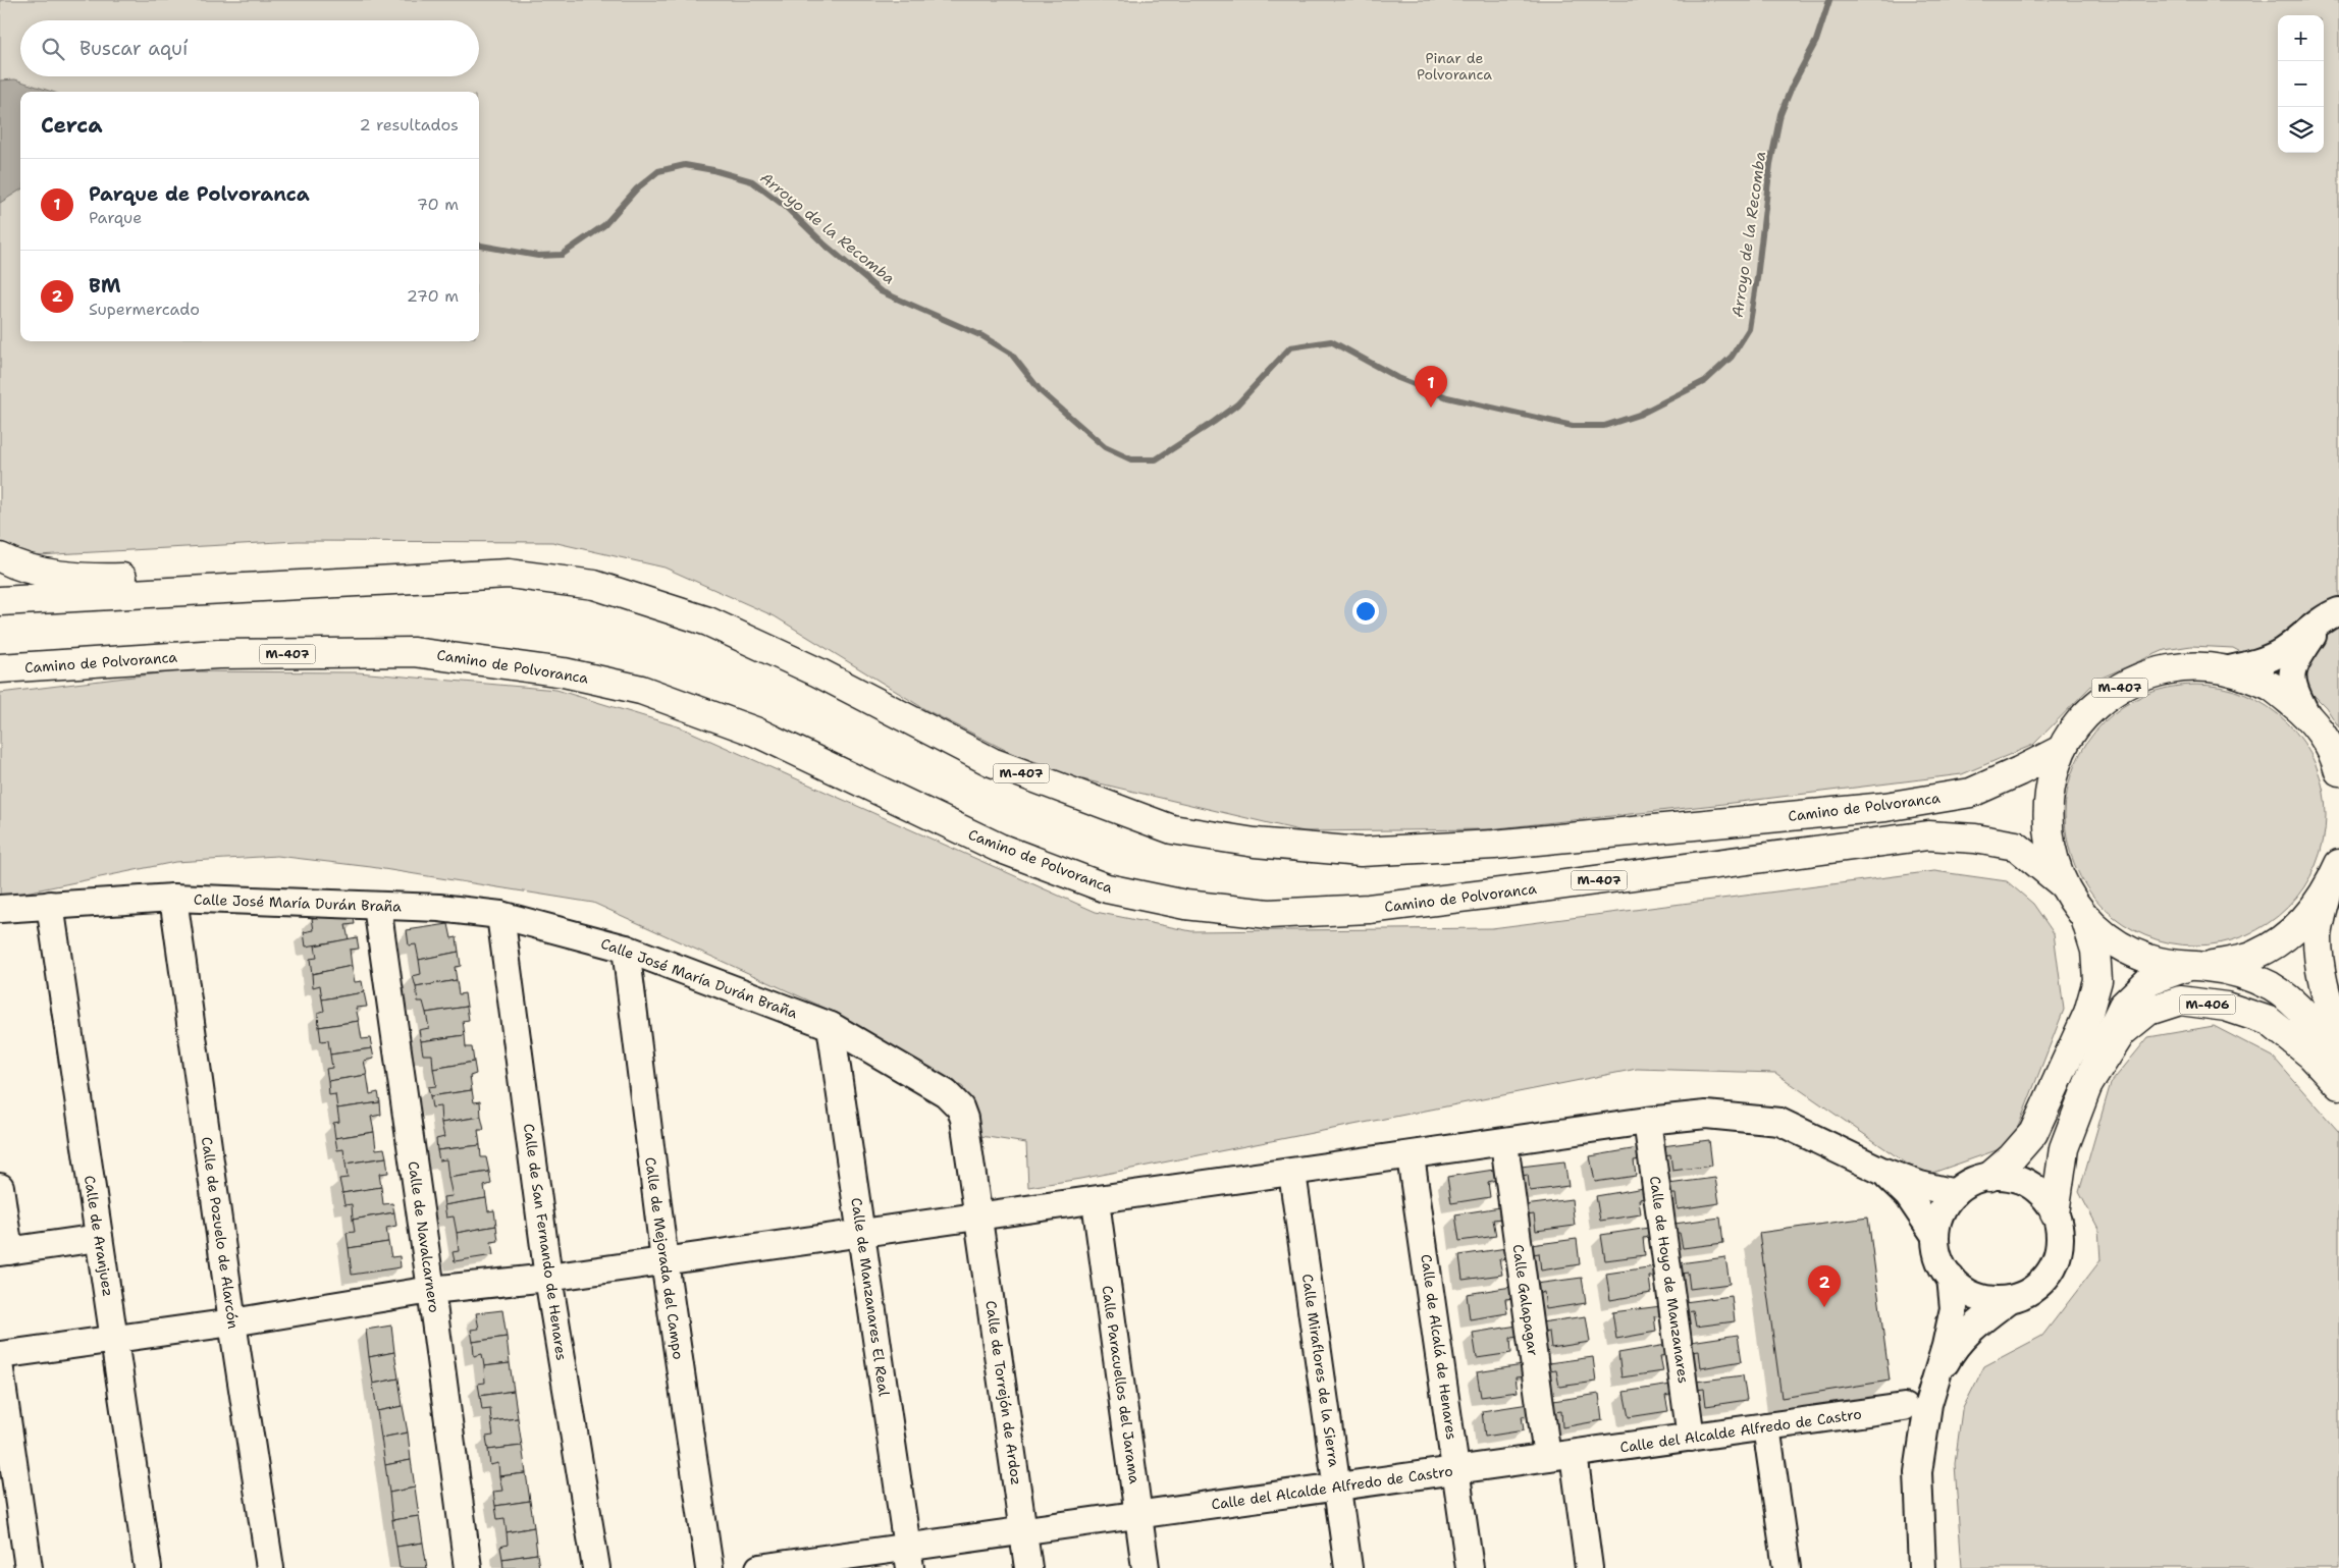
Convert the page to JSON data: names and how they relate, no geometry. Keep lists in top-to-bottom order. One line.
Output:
{"streets":{"highway":["M-407","Camino de Polvoranca","M-406"],"street":["Calle José María Durán Braña","Calle de Pozuelo de Alarcón","Calle de Aranjuez","Calle de Navalcarnero","Calle de San Fernando de Henares","Calle de Mejorada del Campo","Calle de Hoyo de Manzanares","Calle de Manzanares El Real","Calle Galapagar","Calle de Alcalá de Henares","Calle Miraflores de la Sierra","Calle Paracuellos del Jarama","Calle de Torrejón de Ardoz","Calle del Alcalde Alfredo de Castro"]},"crossings":[["M-407","Camino de Polvoranca"],["Calle José María Durán Braña","Calle de Pozuelo de Alarcón"],["Calle José María Durán Braña","Calle de Aranjuez"],["Calle José María Durán Braña","Calle de Navalcarnero"],["Calle José María Durán Braña","Calle de San Fernando de Henares"],["Calle José María Durán Braña","Calle de Mejorada del Campo"],["Calle José María Durán Braña","Calle de Manzanares El Real"],["Calle José María Durán Braña","Calle de Torrejón de Ardoz"],["Calle de Hoyo de Manzanares","Calle del Alcalde Alfredo de Castro"],["Calle de Manzanares El Real","Calle del Alcalde Alfredo de Castro"],["Calle Galapagar","Calle del Alcalde Alfredo de Castro"],["Calle de Alcalá de Henares","Calle del Alcalde Alfredo de Castro"],["Calle Miraflores de la Sierra","Calle del Alcalde Alfredo de Castro"],["Calle Paracuellos del Jarama","Calle del Alcalde Alfredo de Castro"],["Calle de Torrejón de Ardoz","Calle del Alcalde Alfredo de Castro"]],"water":["Arroyo de la Recomba"],"parks":["Pinar de Polvoranca"],"page":{"map_buttons":["+","−"],"search":"Buscar aquí","heading":["Cerca","2 resultados"],"list":[{"mark":"1","name":"Parque de Polvoranca","note":"Parque","value":"70 m"},{"mark":"2","name":"BM","note":"Supermercado","value":"270 m"}],"pins":["1","2"]}}
